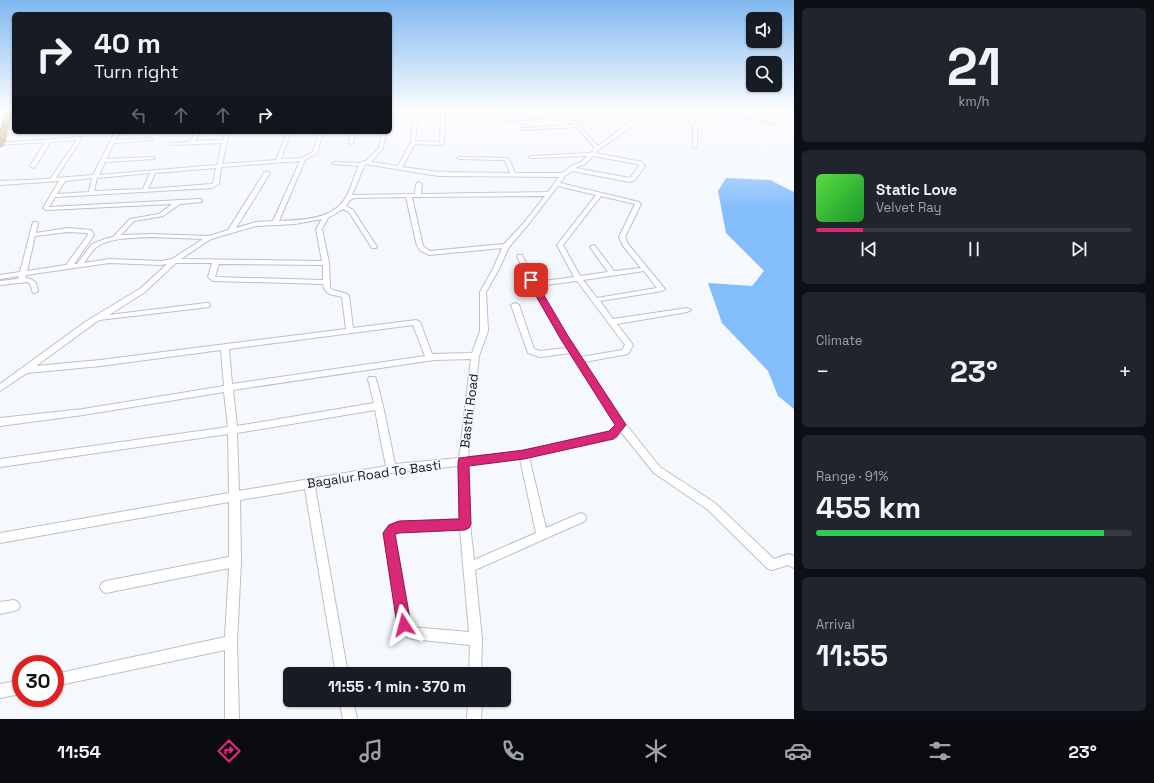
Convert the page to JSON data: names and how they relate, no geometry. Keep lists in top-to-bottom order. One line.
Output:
{"streets":{"street":["Basthi Road","Bagalur Road To Basti"]},"crossings":[["Basthi Road","Bagalur Road To Basti"]],"page":{"tile":[["21","km/h"],"Climate",["Range · 91%","455 km"],["Arrival","11:55"]],"turn":["40 m","Turn right"],"song":["Static Love","Velvet Ray"],"heat":["−","23°","+"],"limit":"30","trip":"11:55 · 1 min · 370 m","tabs":["11:54","23°"]}}
